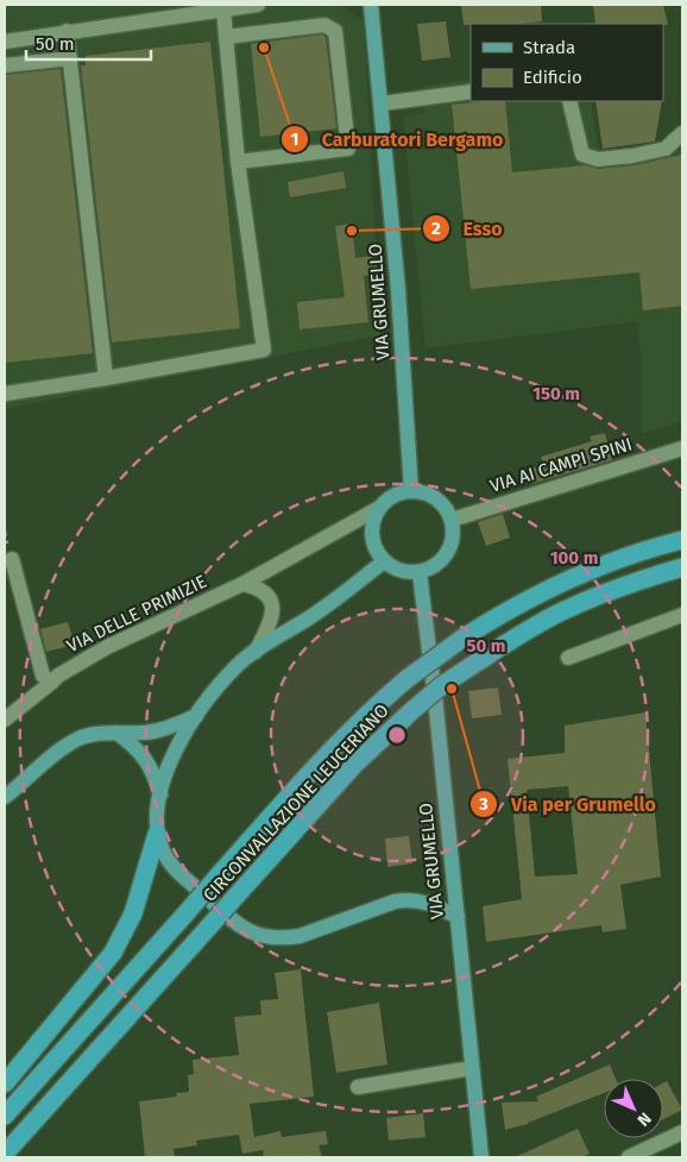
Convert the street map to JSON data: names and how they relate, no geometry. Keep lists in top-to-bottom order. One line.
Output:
{"streets":{"highway":["CIRCONVALLAZIONE LEUCERIANO"],"main road":["VIA GRUMELLO"],"street":["VIA AI CAMPI SPINI","VIA DELLE PRIMIZIE"]},"crossings":[["VIA GRUMELLO","VIA AI CAMPI SPINI"],["VIA GRUMELLO","VIA DELLE PRIMIZIE"],["VIA AI CAMPI SPINI","VIA DELLE PRIMIZIE"]],"places":["Carburatori Bergamo","Esso","Via per Grumello"],"legend":["Strada","Edificio"],"scale_bar":"50 m","north":"bottom right","rings":["150 m","100 m","50 m"]}
